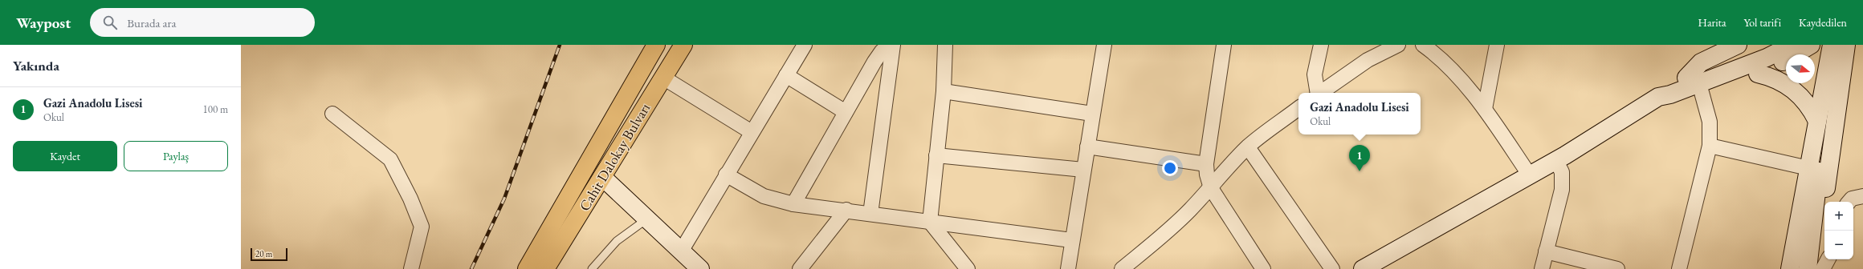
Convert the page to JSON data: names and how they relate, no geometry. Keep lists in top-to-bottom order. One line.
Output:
{"streets":{"main road":["Cahit Dalokay Bulvarı"]},"scale_bar":"20 m","north":"right","page":{"header":"Waypost","search":"Burada ara","nav":["Harita","Yol tarifi","Kaydedilen"],"heading":"Yakında","list":[{"mark":"1","name":"Gazi Anadolu Lisesi","note":"Okul","value":"100 m"}],"popup":["Gazi Anadolu Lisesi","Okul"],"buttons":["Kaydet","Paylaş"],"pins":"1","map_buttons":["+","−"],"scale":"20 m"}}
